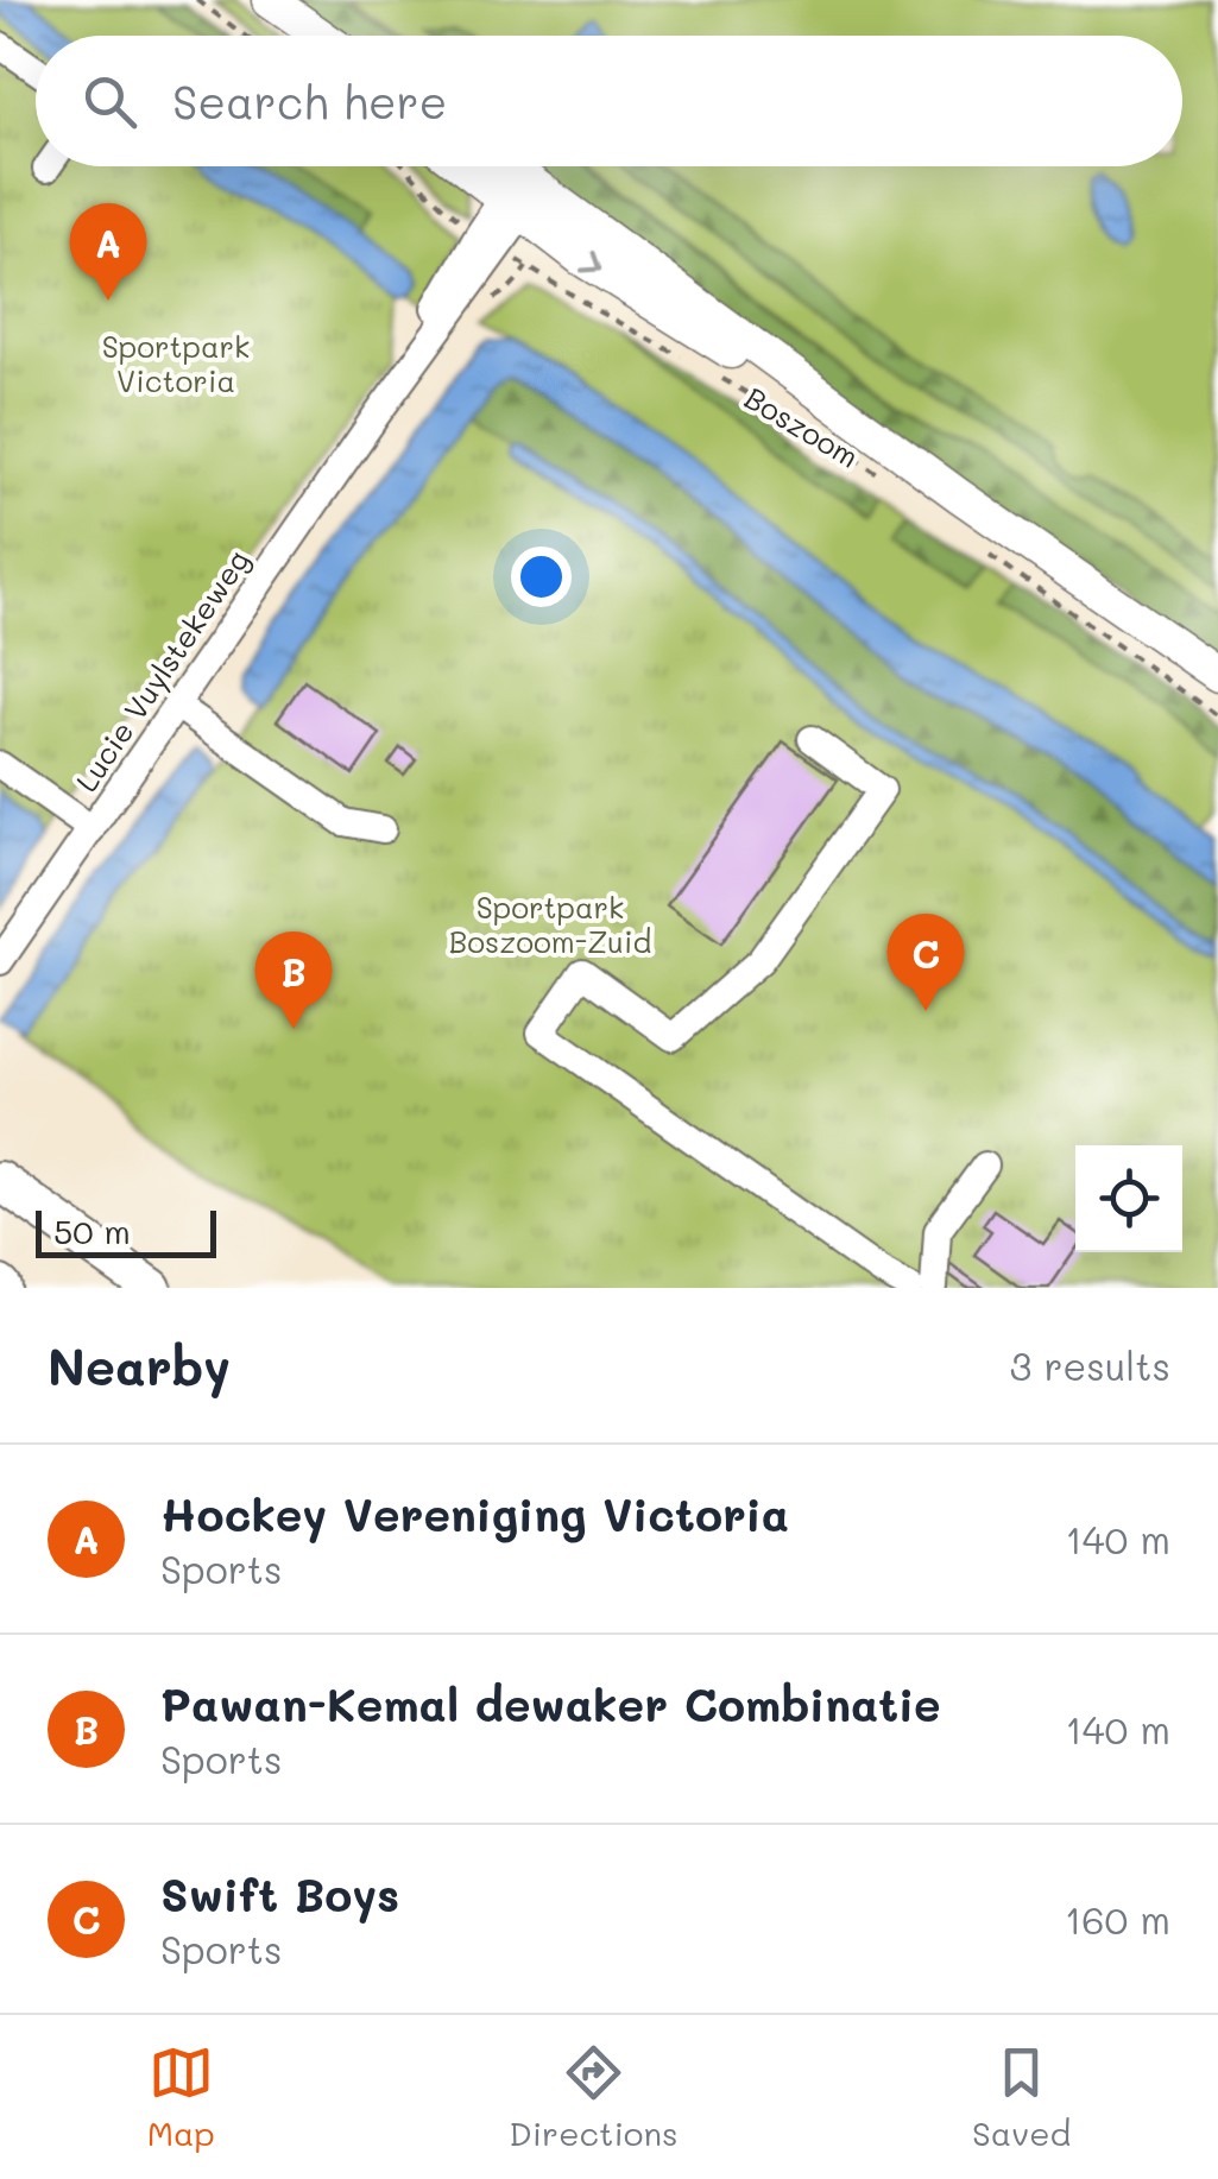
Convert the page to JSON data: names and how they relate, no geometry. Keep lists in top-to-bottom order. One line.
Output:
{"streets":{"main road":["Boszoom"],"street":["Lucie Vuylstekeweg"]},"crossings":[["Boszoom","Lucie Vuylstekeweg"]],"parks":["Sportpark Victoria","Sportpark Boszoom-Zuid"],"scale_bar":"50 m","page":{"search":"Search here","pins":["A","C","B"],"scale":"50 m","heading":["Nearby","3 results"],"list":[{"mark":"A","name":"Hockey Vereniging Victoria","note":"Sports","value":"140 m"},{"mark":"B","name":"Pawan-Kemal dewaker Combinatie","note":"Sports","value":"140 m"},{"mark":"C","name":"Swift Boys","note":"Sports","value":"160 m"}],"nav":["Map","Directions","Saved"]}}
